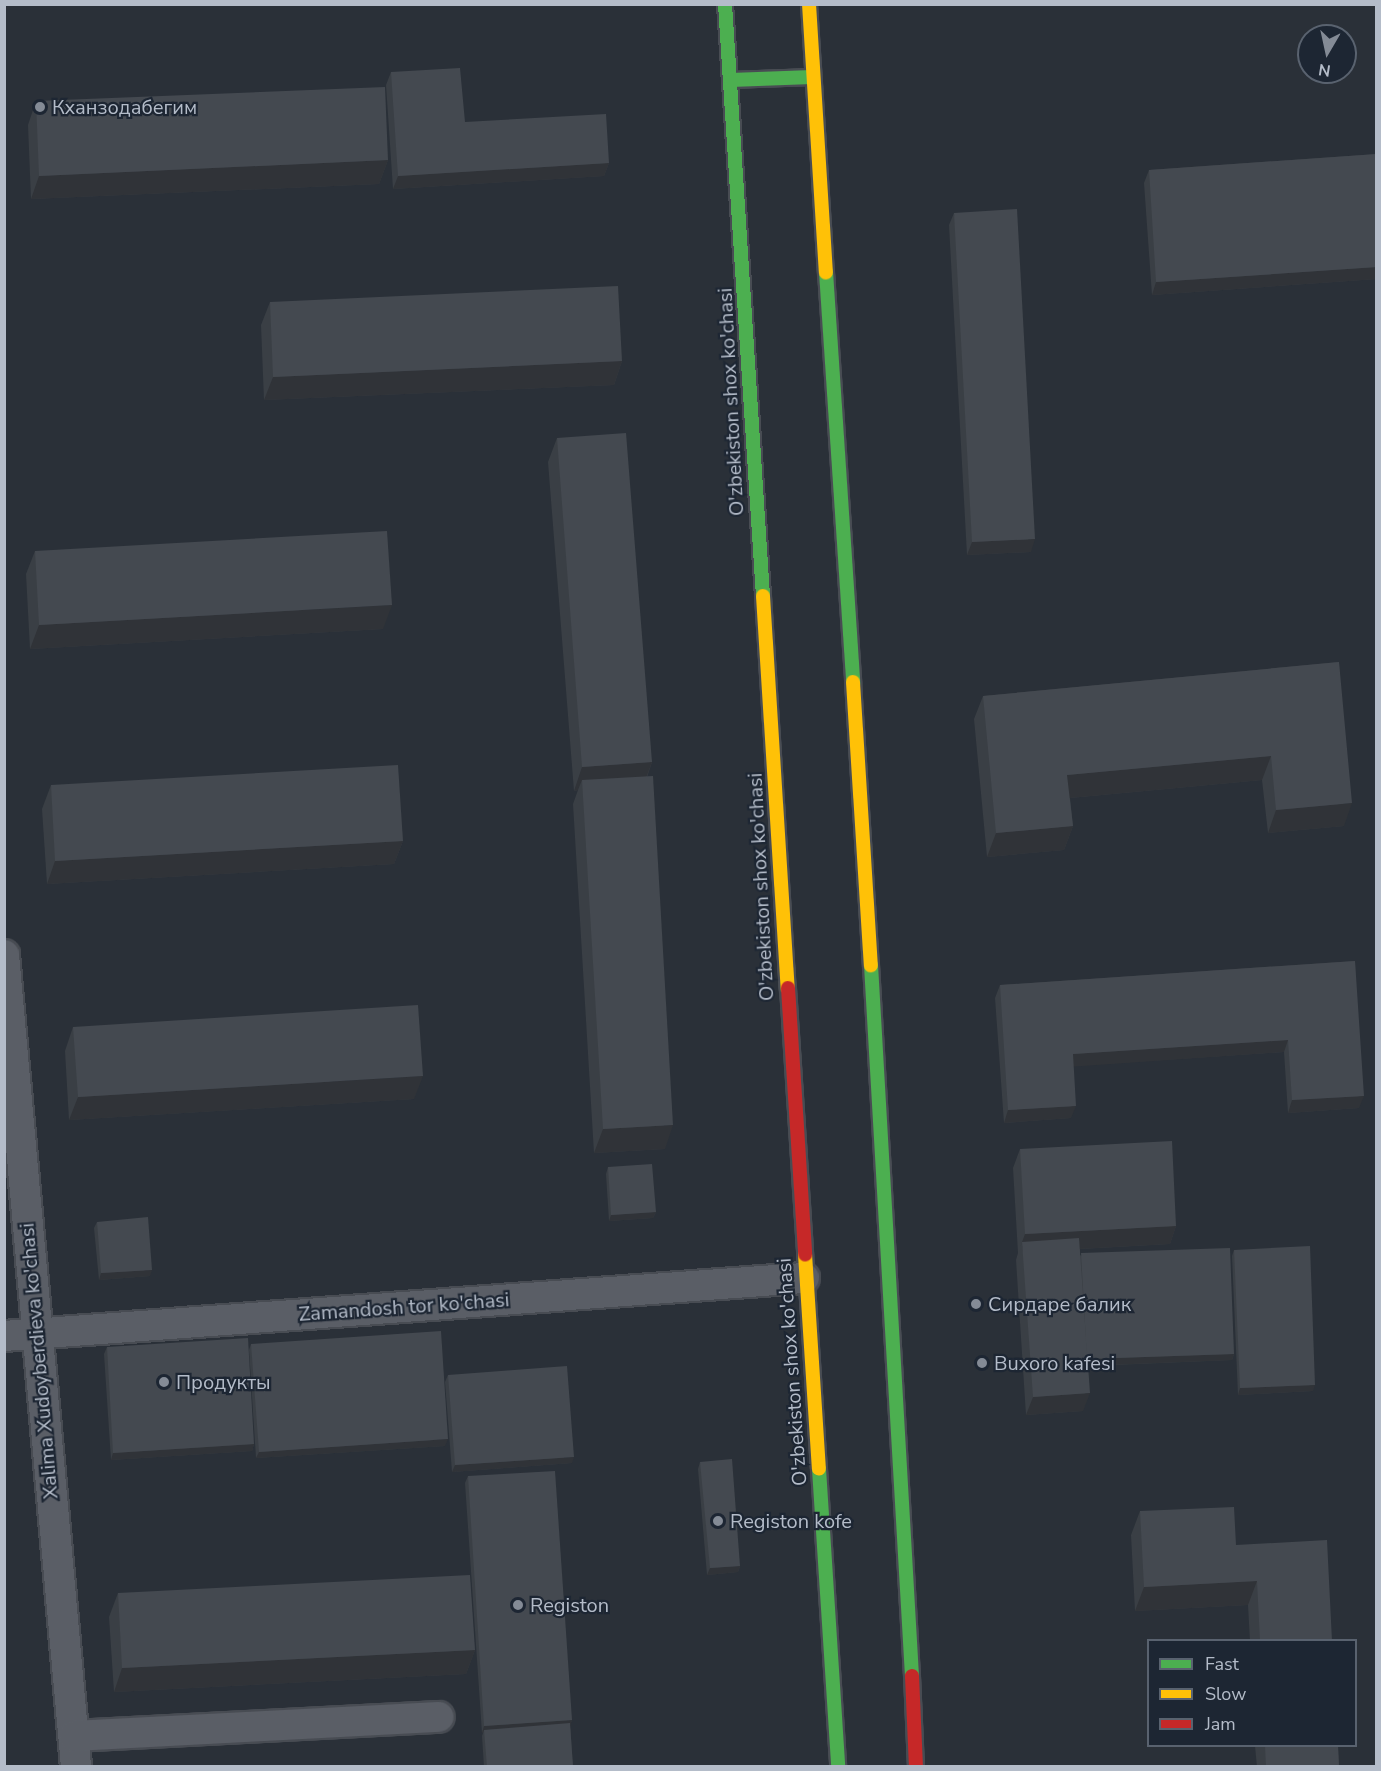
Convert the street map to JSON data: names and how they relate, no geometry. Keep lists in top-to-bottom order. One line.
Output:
{"streets":{"main road":["O'zbekiston shox ko'chasi"],"street":["Zamandosh tor ko'chasi","Xalima Xudoyberdieva ko'chasi"]},"crossings":[["O'zbekiston shox ko'chasi","Zamandosh tor ko'chasi"],["Zamandosh tor ko'chasi","Xalima Xudoyberdieva ko'chasi"]],"places":["Кханзодабегим","Сирдаре балик","Buxoro kafesi","Продукты","Registon kofe","Registon"],"legend":["Fast","Slow","Jam"],"north":"bottom"}
